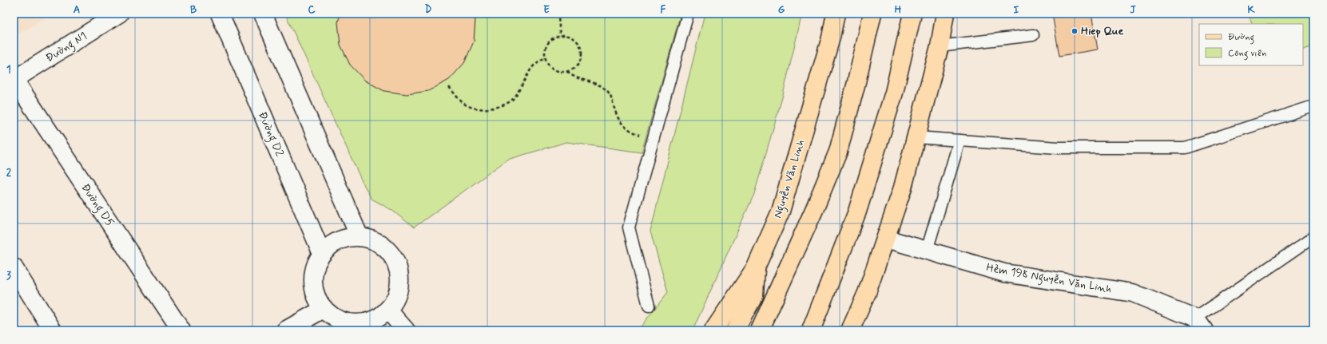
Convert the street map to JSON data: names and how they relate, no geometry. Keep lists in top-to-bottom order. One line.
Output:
{"streets":{"main road":["Nguyễn Văn Linh"],"street":["Đường N1","Đường D2","Đường D5","Hẻm 198 Nguyễn Văn Linh"]},"crossings":[["Đường N1","Đường D5"]],"places":["Hiep Que"],"legend":["Đường","Công viên"],"grid":{"columns":["A","B","C","D","E","F","G","H","I","J","K"],"rows":["1","2","3"]}}
